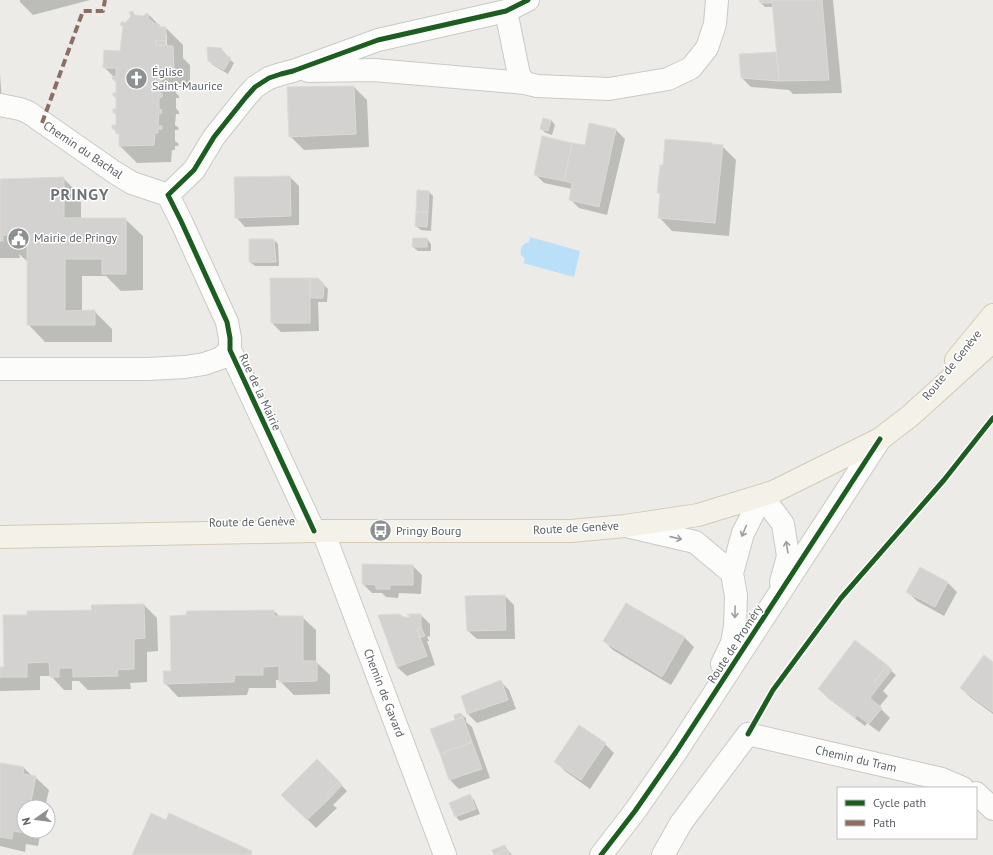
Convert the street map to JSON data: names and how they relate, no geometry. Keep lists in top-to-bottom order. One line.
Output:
{"streets":{"main road":["Route de Genève"],"street":["Chemin du Bachal","Rue de la Mairie","Route de Proméry","Chemin de Gavard","Chemin du Tram"]},"crossings":[["Chemin du Bachal","Rue de la Mairie"],["Route de Genève","Rue de la Mairie"],["Route de Genève","Route de Proméry"],["Route de Genève","Chemin de Gavard"],["Rue de la Mairie","Chemin de Gavard"]],"districts":["PRINGY"],"places":{"church":["Église Saint-Maurice"],"public building":["Mairie de Pringy"],"bus stop":["Pringy Bourg"]},"legend":["Cycle path","Path"],"north":"left"}
